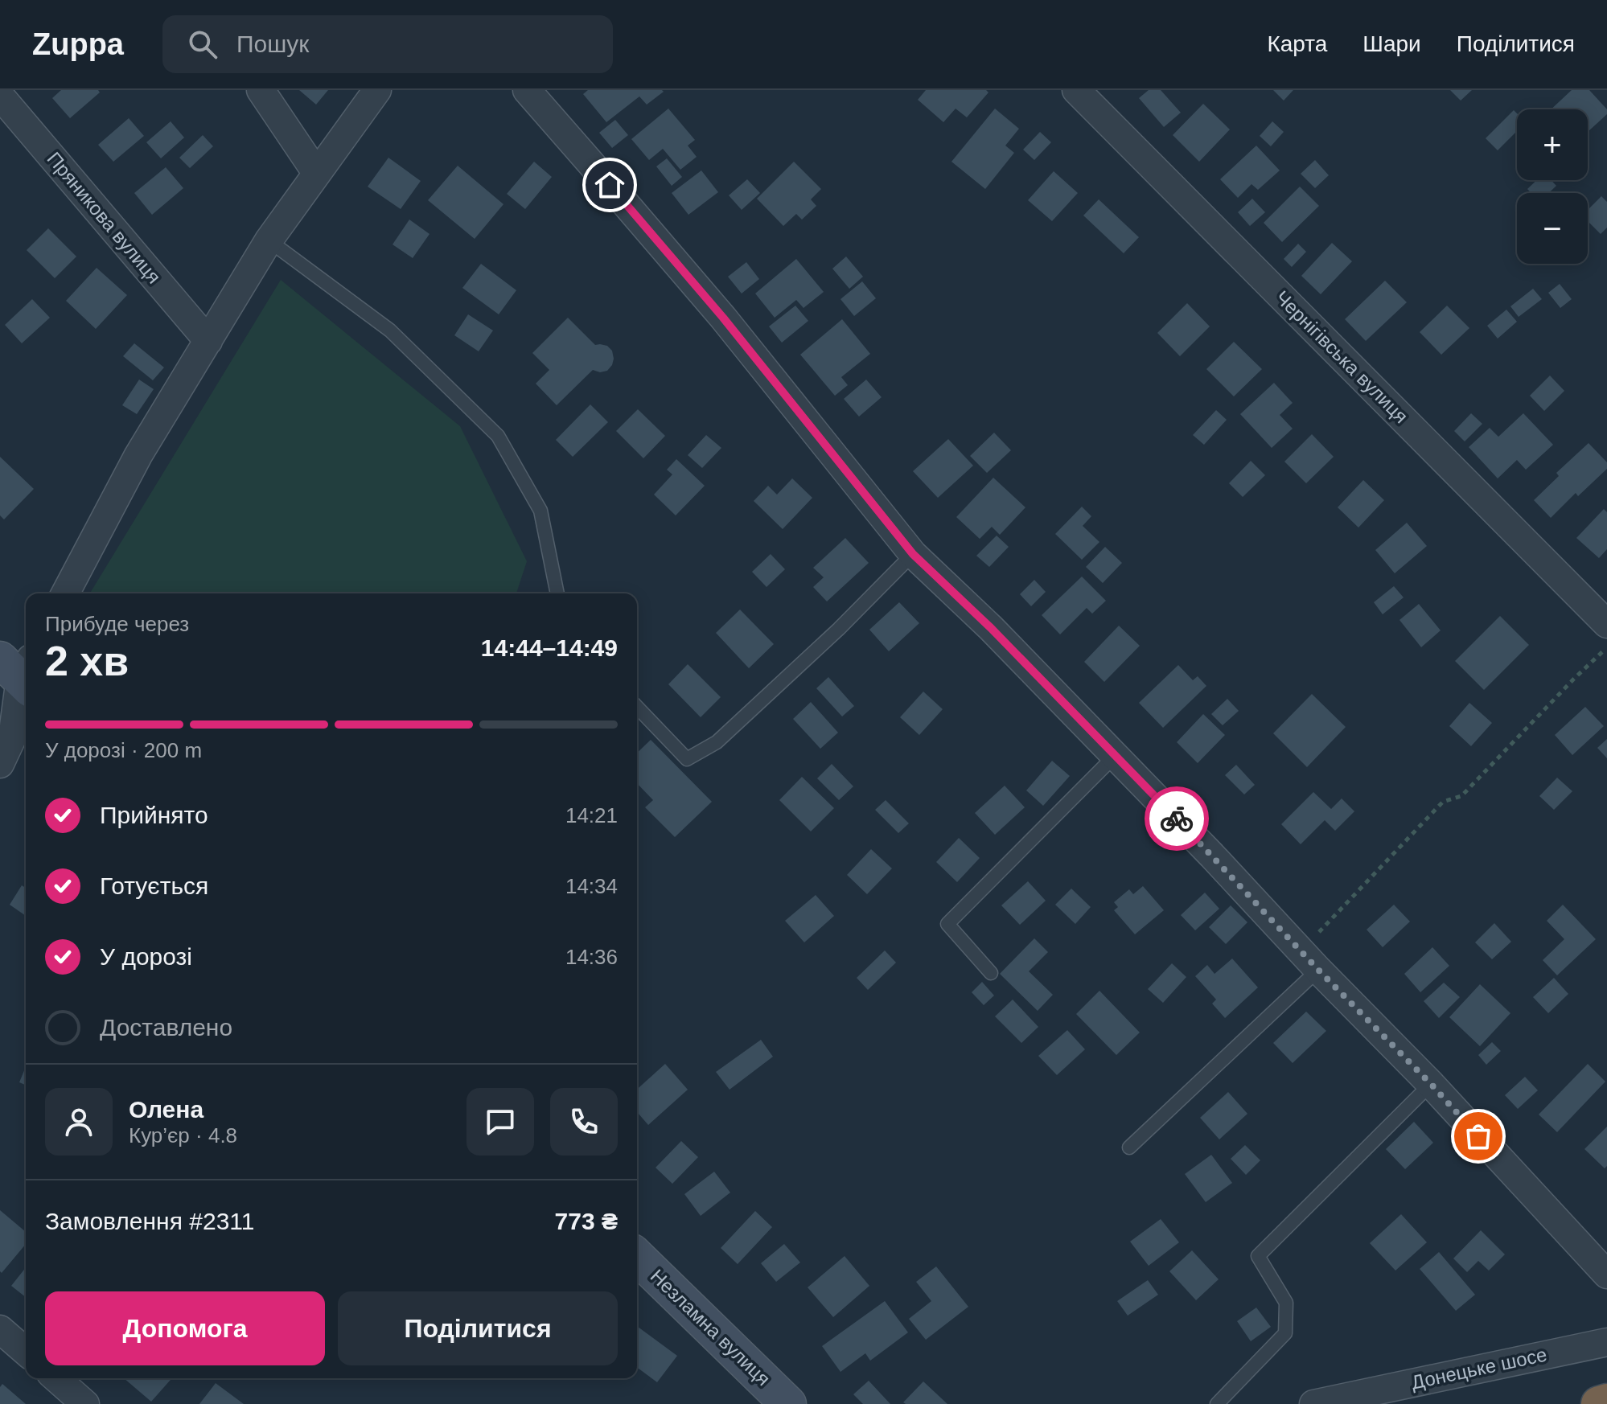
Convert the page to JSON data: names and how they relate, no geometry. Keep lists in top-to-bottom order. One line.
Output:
{"streets":{"street":["Пряникова вулиця","Чернігівська вулиця","Незламна вулиця","Донецьке шосе"]},"page":{"header":"Zuppa","search":"Пошук","nav":["Карта","Шари","Поділитися"],"map_buttons":["+","−"],"heading":["2 хв","Прибуде через","14:44–14:49"],"panel":["Олена","Кур’єр · 4.8","Замовлення #2311","773 ₴"],"bar":"У дорозі · 200 m","list":[["Прийнято","14:21"],["Готується","14:34"],["У дорозі","14:36"],"Доставлено"],"buttons":["Допомога","Поділитися"]}}
